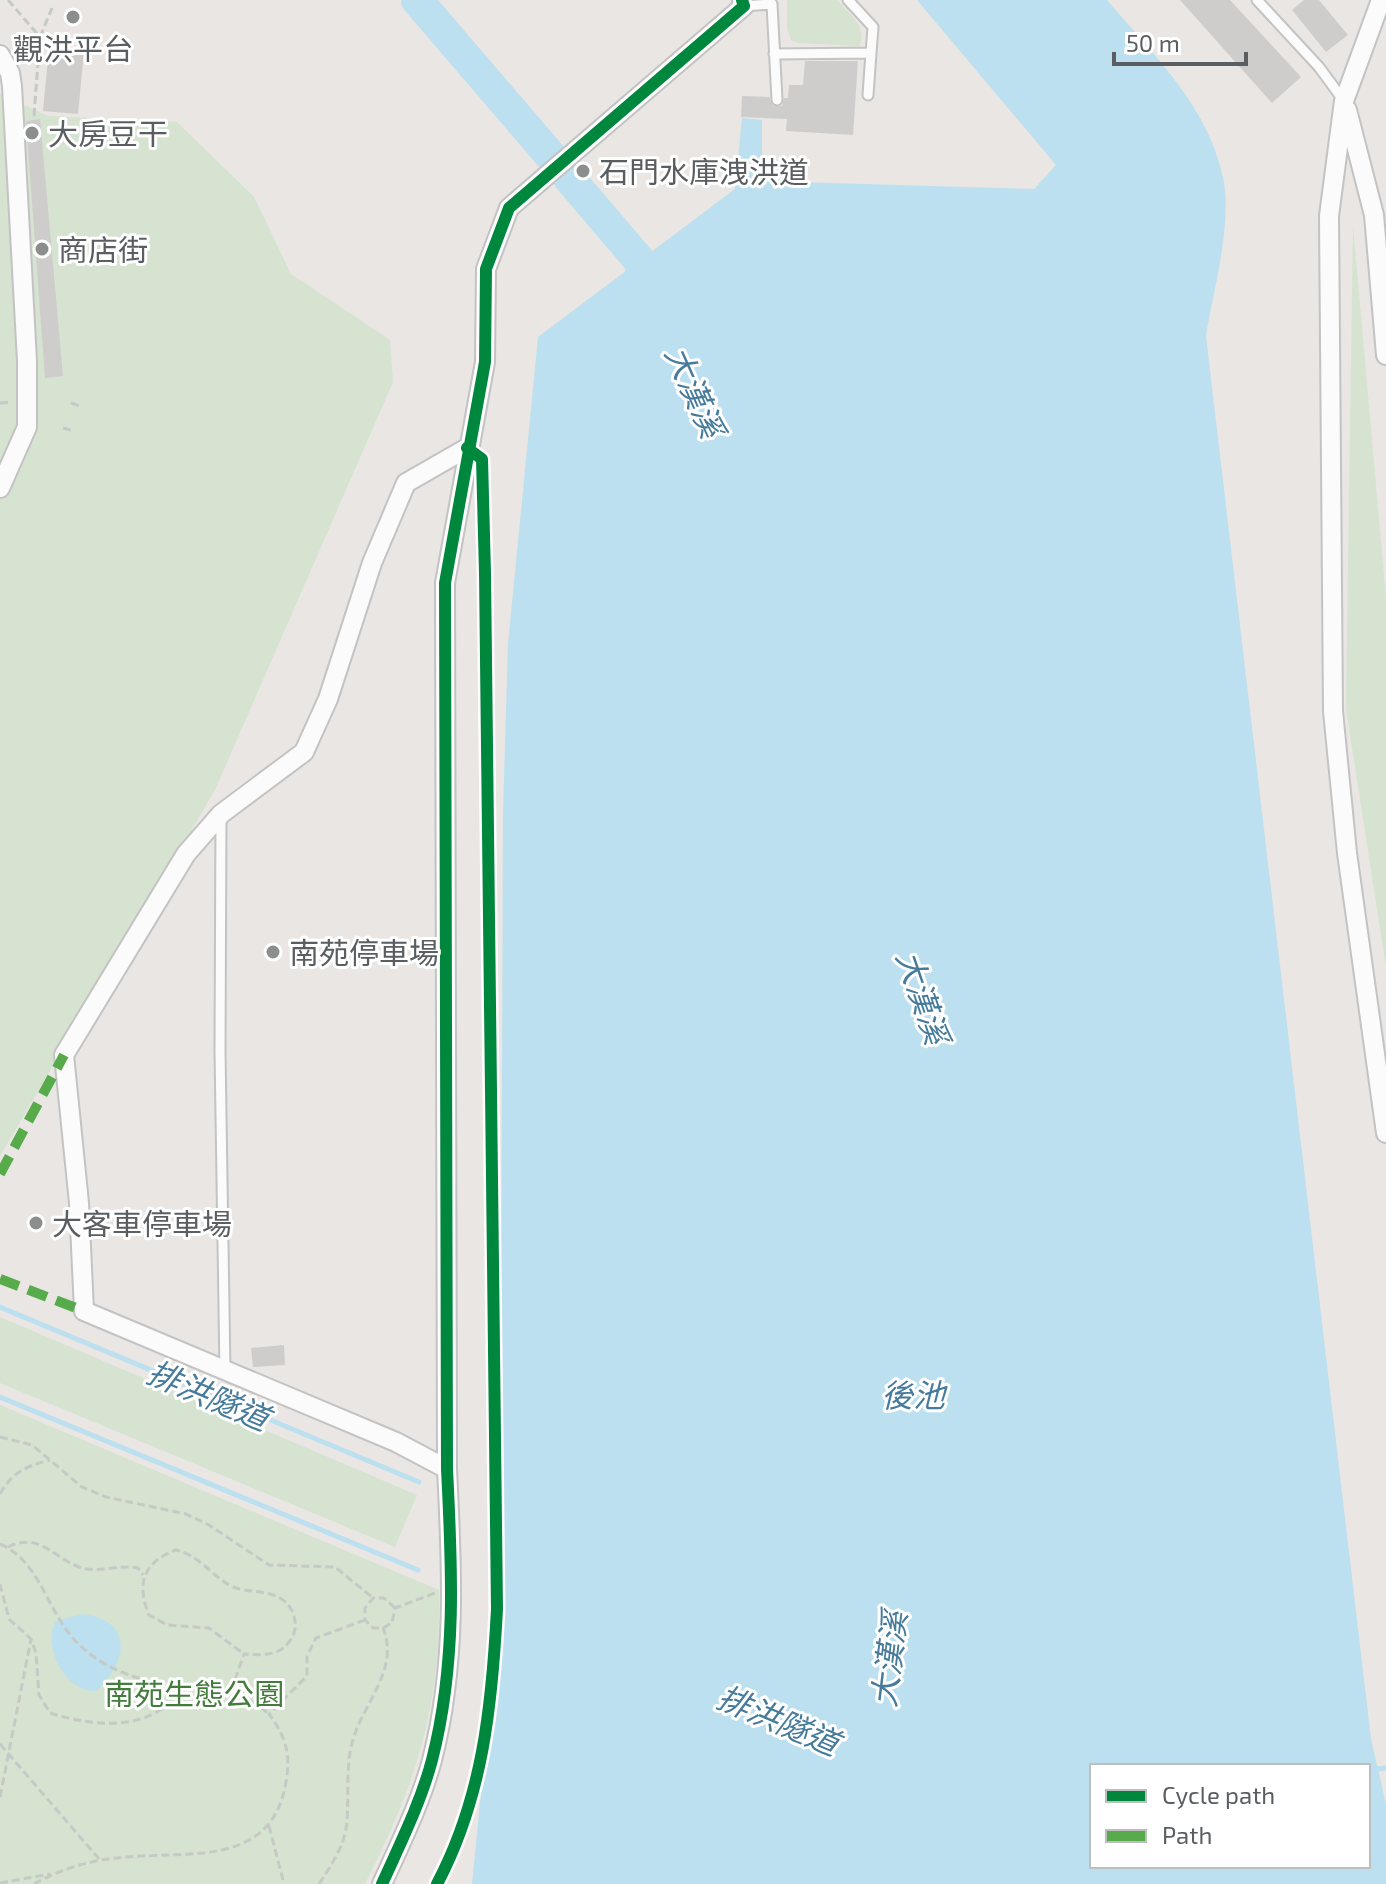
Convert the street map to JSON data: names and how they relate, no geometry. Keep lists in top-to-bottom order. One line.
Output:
{"water":["大漢溪","排洪隧道","後池"],"parks":["南苑生態公園"],"places":["觀洪平台","大房豆干","石門水庫洩洪道","商店街","南苑停車場","大客車停車場"],"legend":["Cycle path","Path"],"scale_bar":"50 m"}
